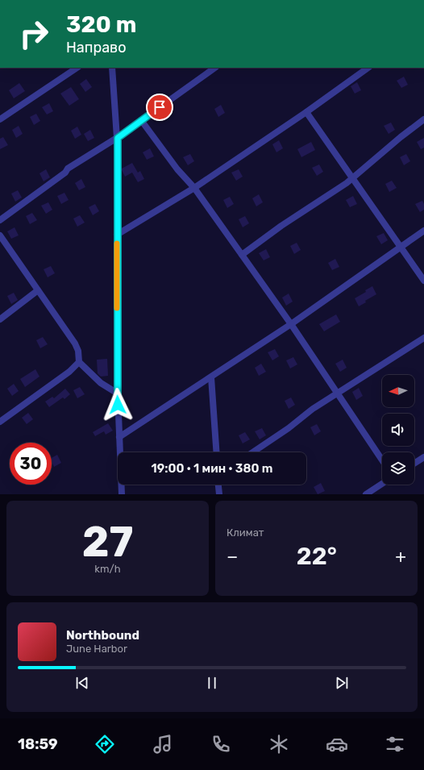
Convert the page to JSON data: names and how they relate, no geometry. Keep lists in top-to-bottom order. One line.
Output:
{"north":"left","page":{"turn":["320 m","Направо"],"limit":"30","trip":"19:00 · 1 мин · 380 m","tile":[["27","km/h"],"Климат"],"heat":["−","22°","+"],"song":["Northbound","June Harbor"],"tabs":"18:59"}}
